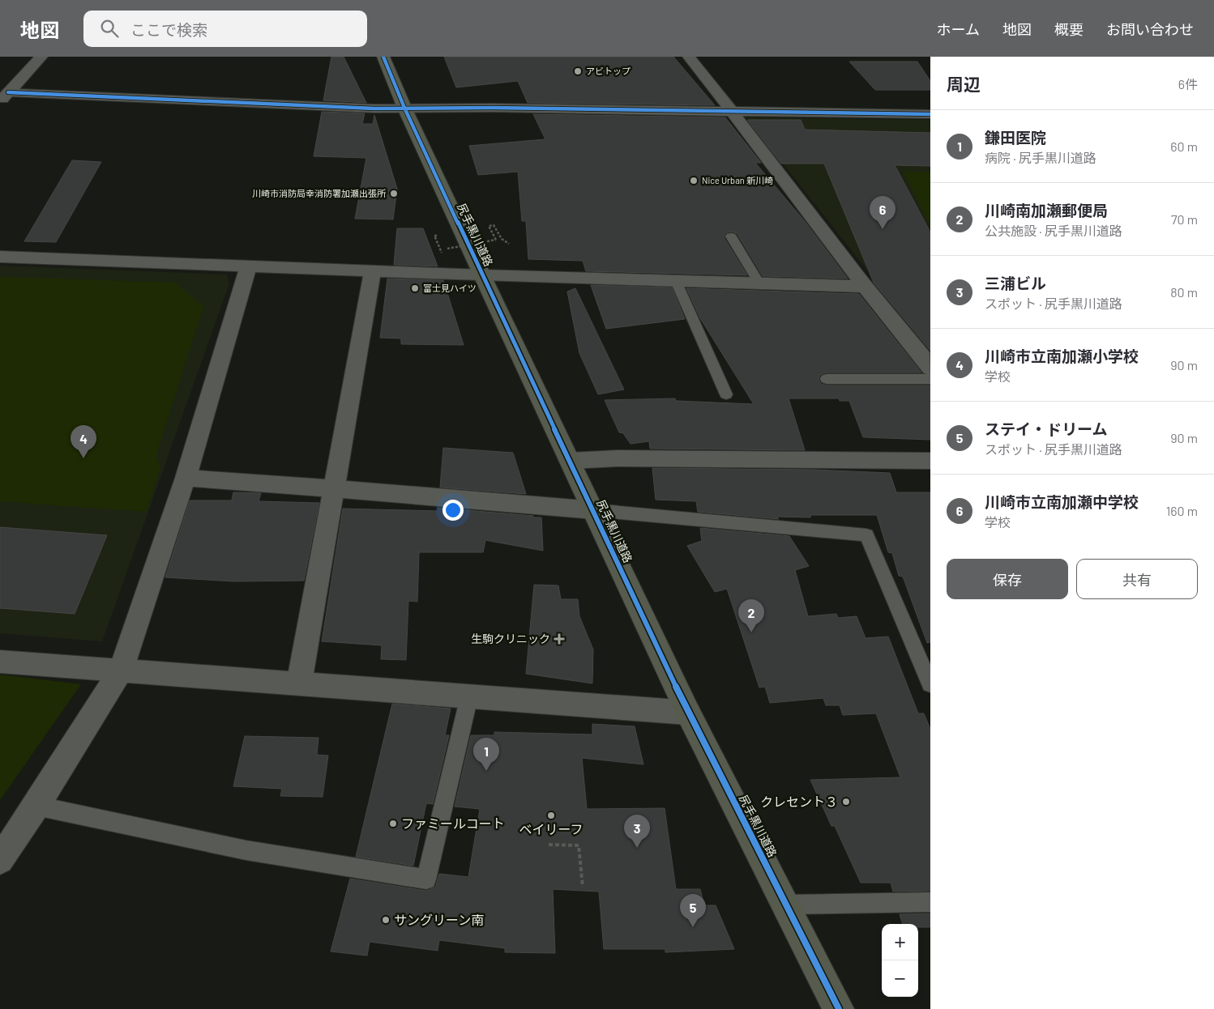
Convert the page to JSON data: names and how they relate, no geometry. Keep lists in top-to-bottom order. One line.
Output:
{"streets":{"main road":["尻手黒川道路"]},"places":{"other":["アビトップ","Nice Urban 新川崎","川崎市消防局幸消防署加瀬出張所","富士見ハイツ","クレセント３","ベイリーフ","ファミールコート","サングリーン南"],"health":["生駒クリニック"]},"page":{"header":"地図","search":"ここで検索","nav":["ホーム","地図","概要","お問い合わせ"],"heading":["周辺","6件"],"list":[{"mark":"1","name":"鎌田医院","note":"病院 · 尻手黒川道路","value":"60 m"},{"mark":"2","name":"川崎南加瀬郵便局","note":"公共施設 · 尻手黒川道路","value":"70 m"},{"mark":"3","name":"三浦ビル","note":"スポット · 尻手黒川道路","value":"80 m"},{"mark":"4","name":"川崎市立南加瀬小学校","note":"学校","value":"90 m"},{"mark":"5","name":"ステイ・ドリーム","note":"スポット · 尻手黒川道路","value":"90 m"},{"mark":"6","name":"川崎市立南加瀬中学校","note":"学校","value":"160 m"}],"pins":["6","4","2","1","3","5"],"buttons":["保存","共有"],"map_buttons":["+","−"]}}
